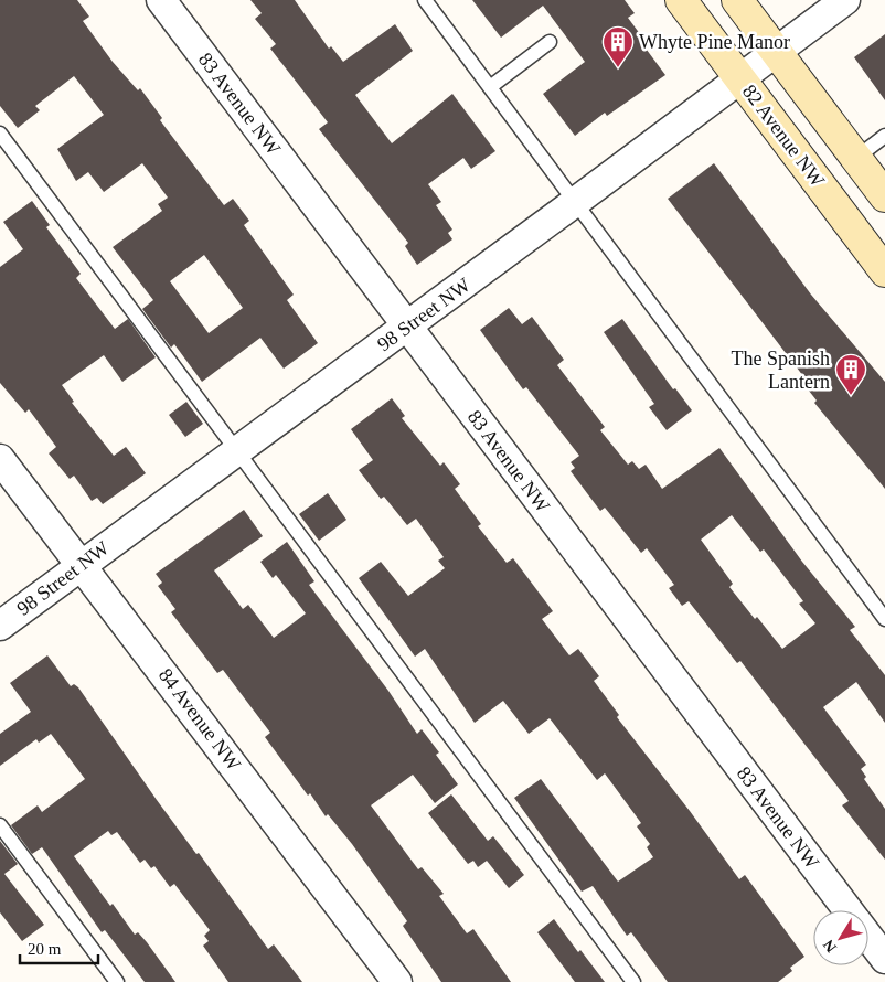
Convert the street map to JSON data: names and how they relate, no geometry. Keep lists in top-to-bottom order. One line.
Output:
{"streets":{"main road":["82 Avenue NW"],"street":["83 Avenue NW","98 Street NW","84 Avenue NW"]},"crossings":[["83 Avenue NW","98 Street NW"],["82 Avenue NW","98 Street NW"],["98 Street NW","84 Avenue NW"]],"places":{"building":["Whyte Pine Manor","The Spanish Lantern"]},"scale_bar":"20 m","north":"bottom left"}
